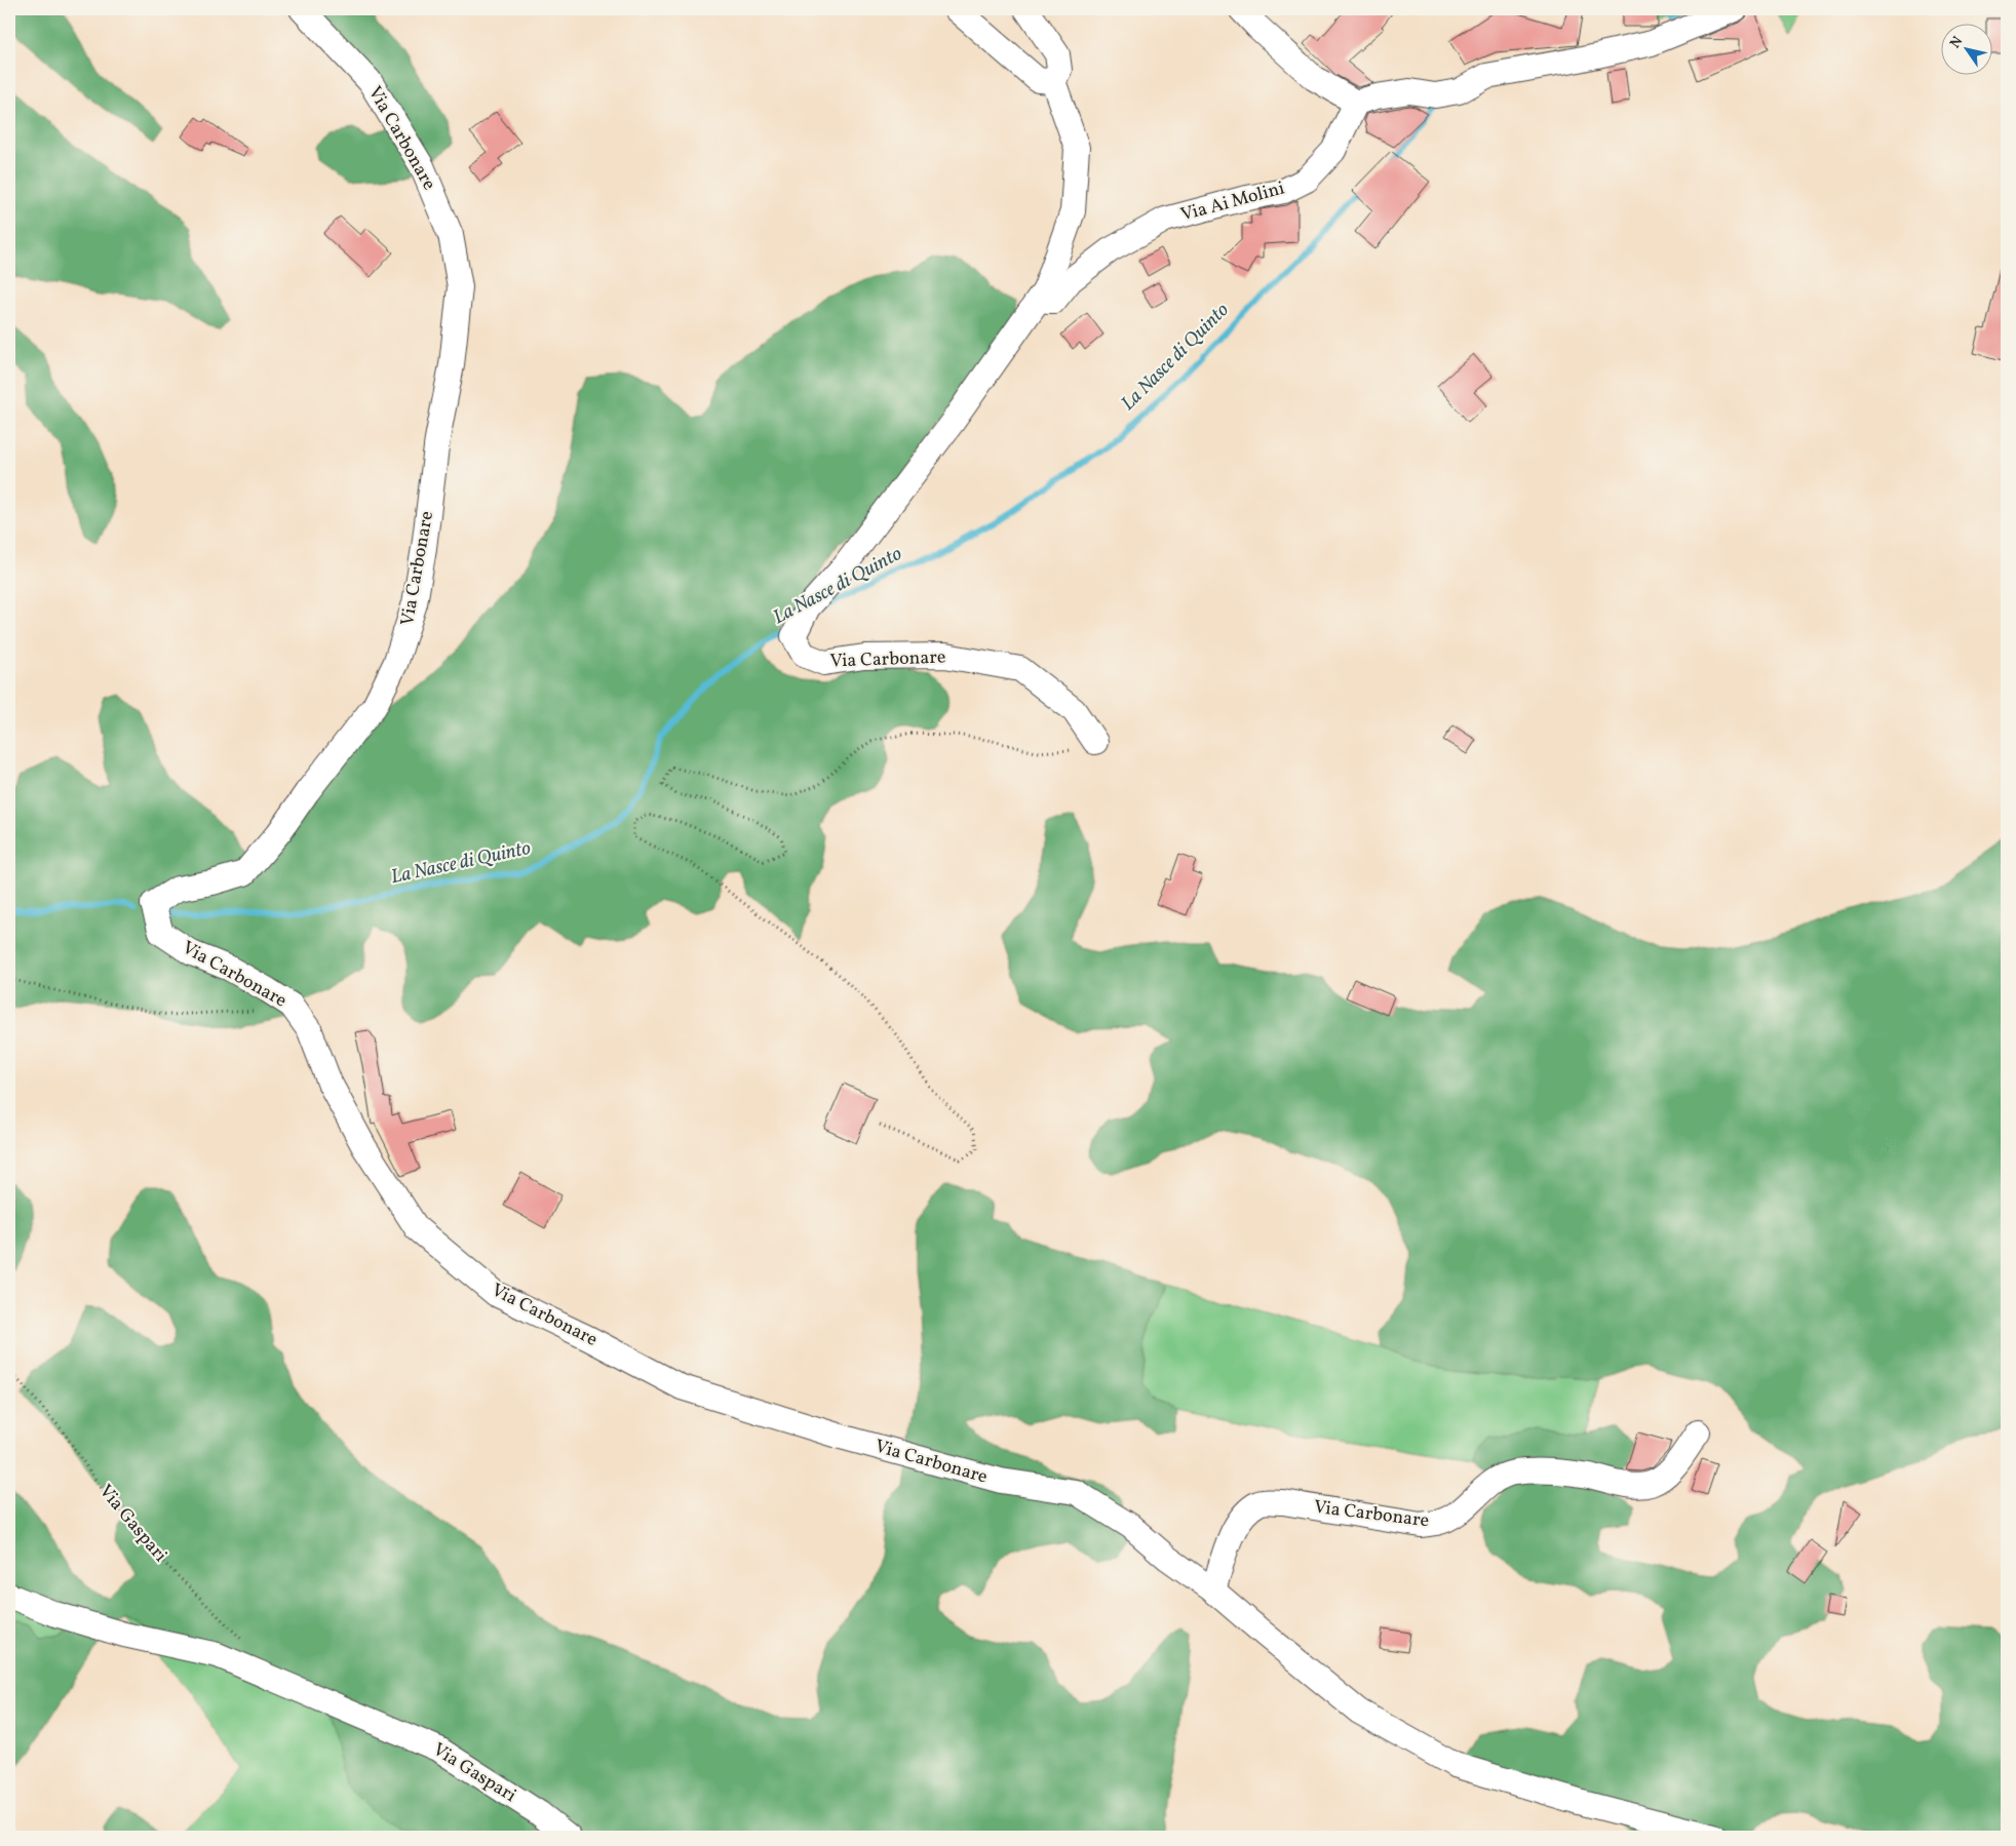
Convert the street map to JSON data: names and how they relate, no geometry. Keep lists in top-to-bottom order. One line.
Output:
{"streets":{"street":["Via Carbonare","Via Ai Molini","Via Gaspari"]},"crossings":[["Via Carbonare","Via Ai Molini"]],"water":["La Nasce di Quinto"],"north":"top left"}
